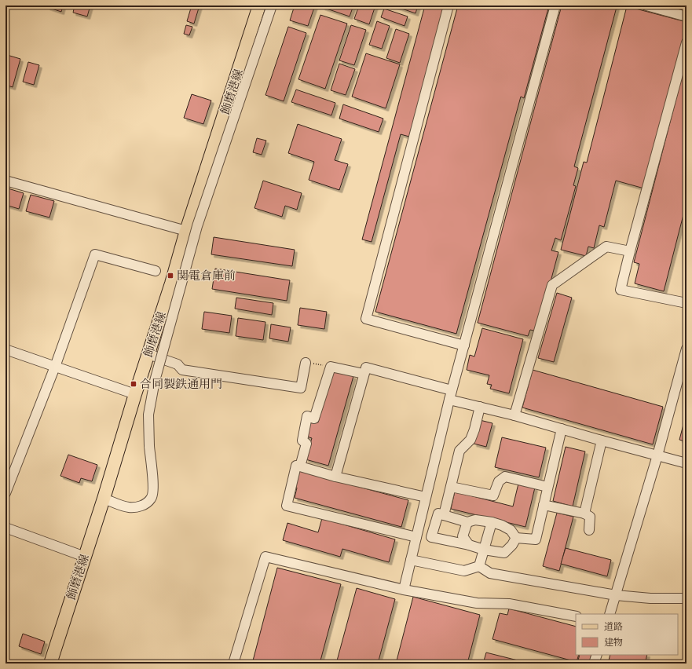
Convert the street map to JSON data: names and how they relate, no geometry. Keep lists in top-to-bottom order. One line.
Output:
{"streets":{"main road":["飾磨港線"]},"places":{"transit":["関電倉庫前","合同製鉄通用門"]},"legend":["道路","建物"]}
